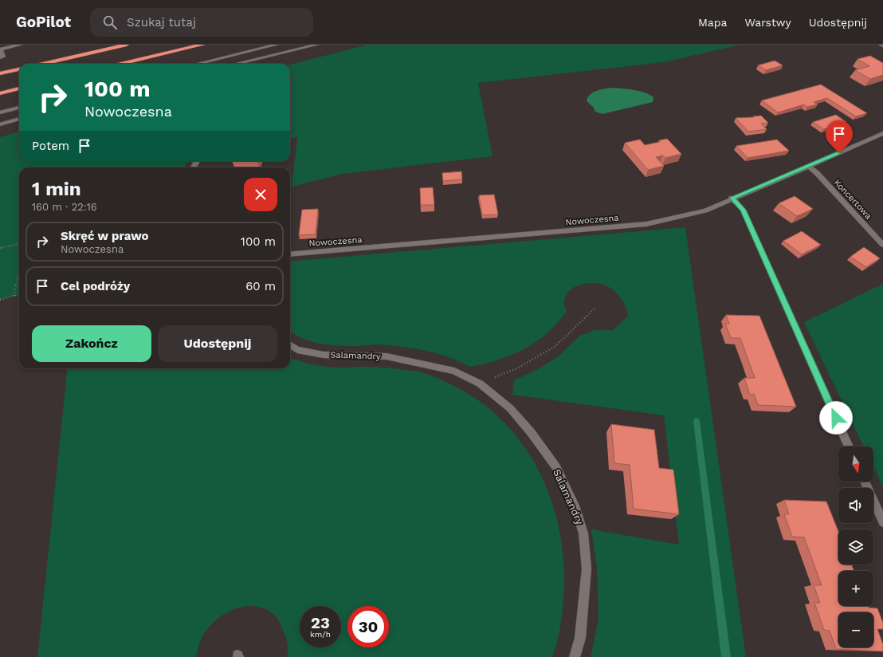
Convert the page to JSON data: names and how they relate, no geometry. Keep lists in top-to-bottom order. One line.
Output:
{"streets":{"street":["Koncertowa","Nowoczesna","Salamandry"]},"crossings":[["Koncertowa","Nowoczesna"]],"north":"bottom","page":{"header":"GoPilot","search":"Szukaj tutaj","nav":["Mapa","Warstwy","Udostępnij"],"turn":["100 m","Nowoczesna"],"then":"Potem","heading":["1 min","160 m · 22:16"],"list":[{"name":"Skręć w prawo","note":"Nowoczesna","value":"100 m"},{"name":"Cel podróży","value":"60 m"}],"buttons":["Zakończ","Udostępnij"],"map_buttons":["+","−"],"speed":"23 km/h","limit":"30"}}
